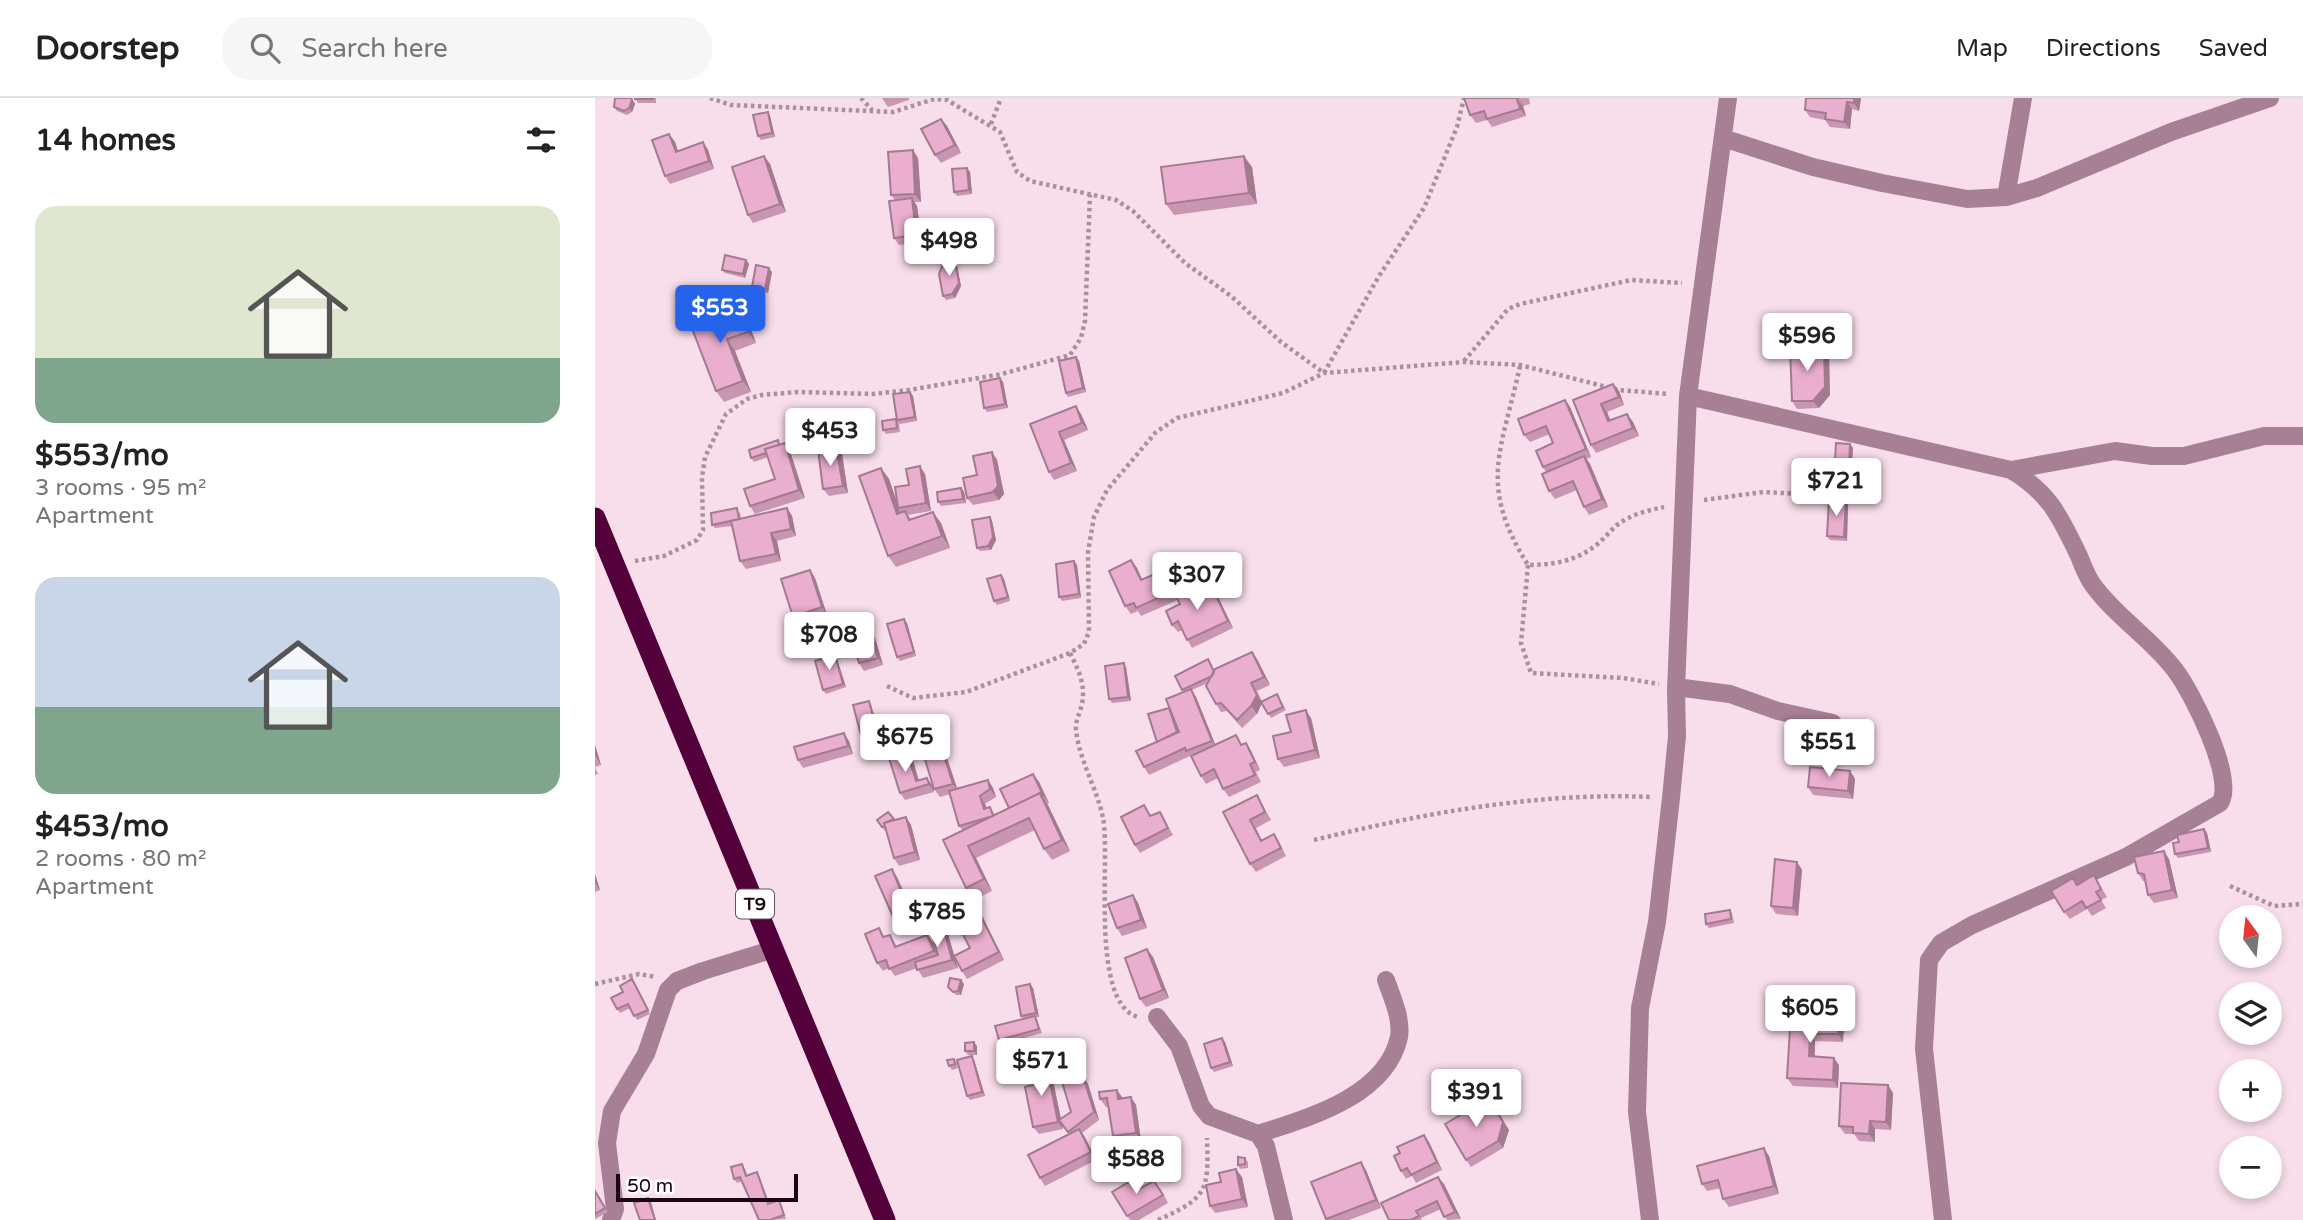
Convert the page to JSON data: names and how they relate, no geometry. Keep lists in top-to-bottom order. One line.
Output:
{"streets":{"highway":["T9"]},"scale_bar":"50 m","north":"top","page":{"header":"Doorstep","search":"Search here","nav":["Map","Directions","Saved"],"heading":"14 homes","list":[{"name":"$553/mo","note":"3 rooms · 95 m² · Apartment"},{"name":"$453/mo","note":"2 rooms · 80 m² · Apartment"}],"price":["$498","$553","$596","$453","$721","$307","$708","$675","$551","$785","$605","$571","$391","$588"],"map_buttons":["+","−"],"scale":"50 m"}}
